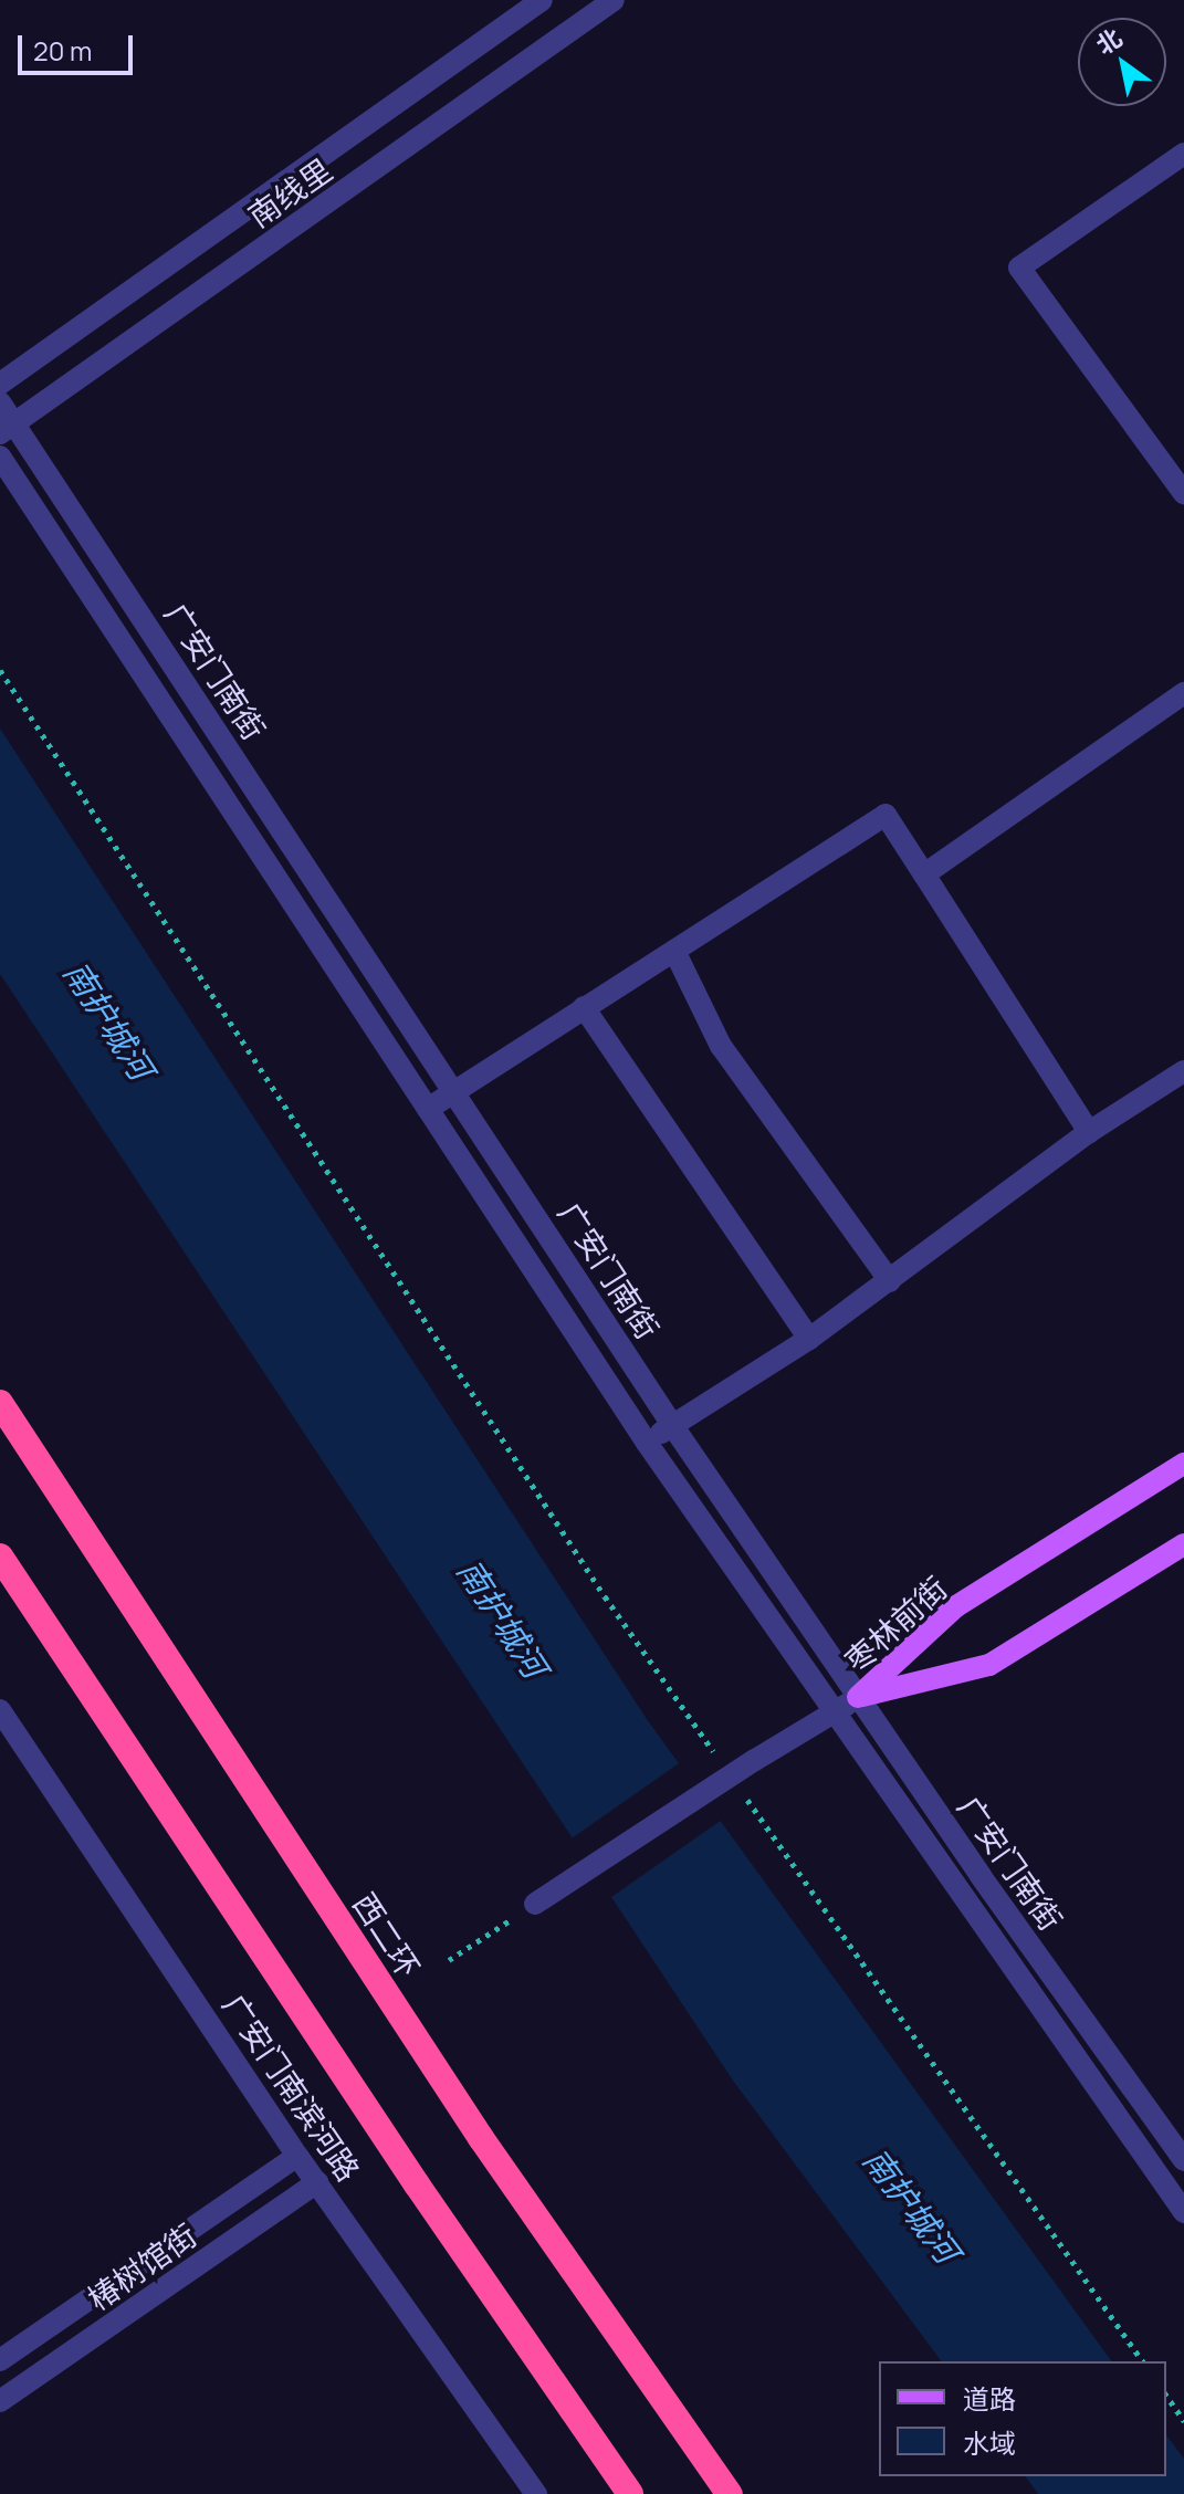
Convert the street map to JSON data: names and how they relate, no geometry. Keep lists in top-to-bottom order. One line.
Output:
{"streets":{"highway":["西二环"],"main road":["枣林前街"],"street":["南线里","广安门南街","广安门南滨河路","椿树馆街"]},"crossings":[["南线里","广安门南街"],["广安门南街","枣林前街"],["广安门南滨河路","椿树馆街"]],"water":["南护城河"],"legend":["道路","水域"],"scale_bar":"20 m","north":"top left"}
